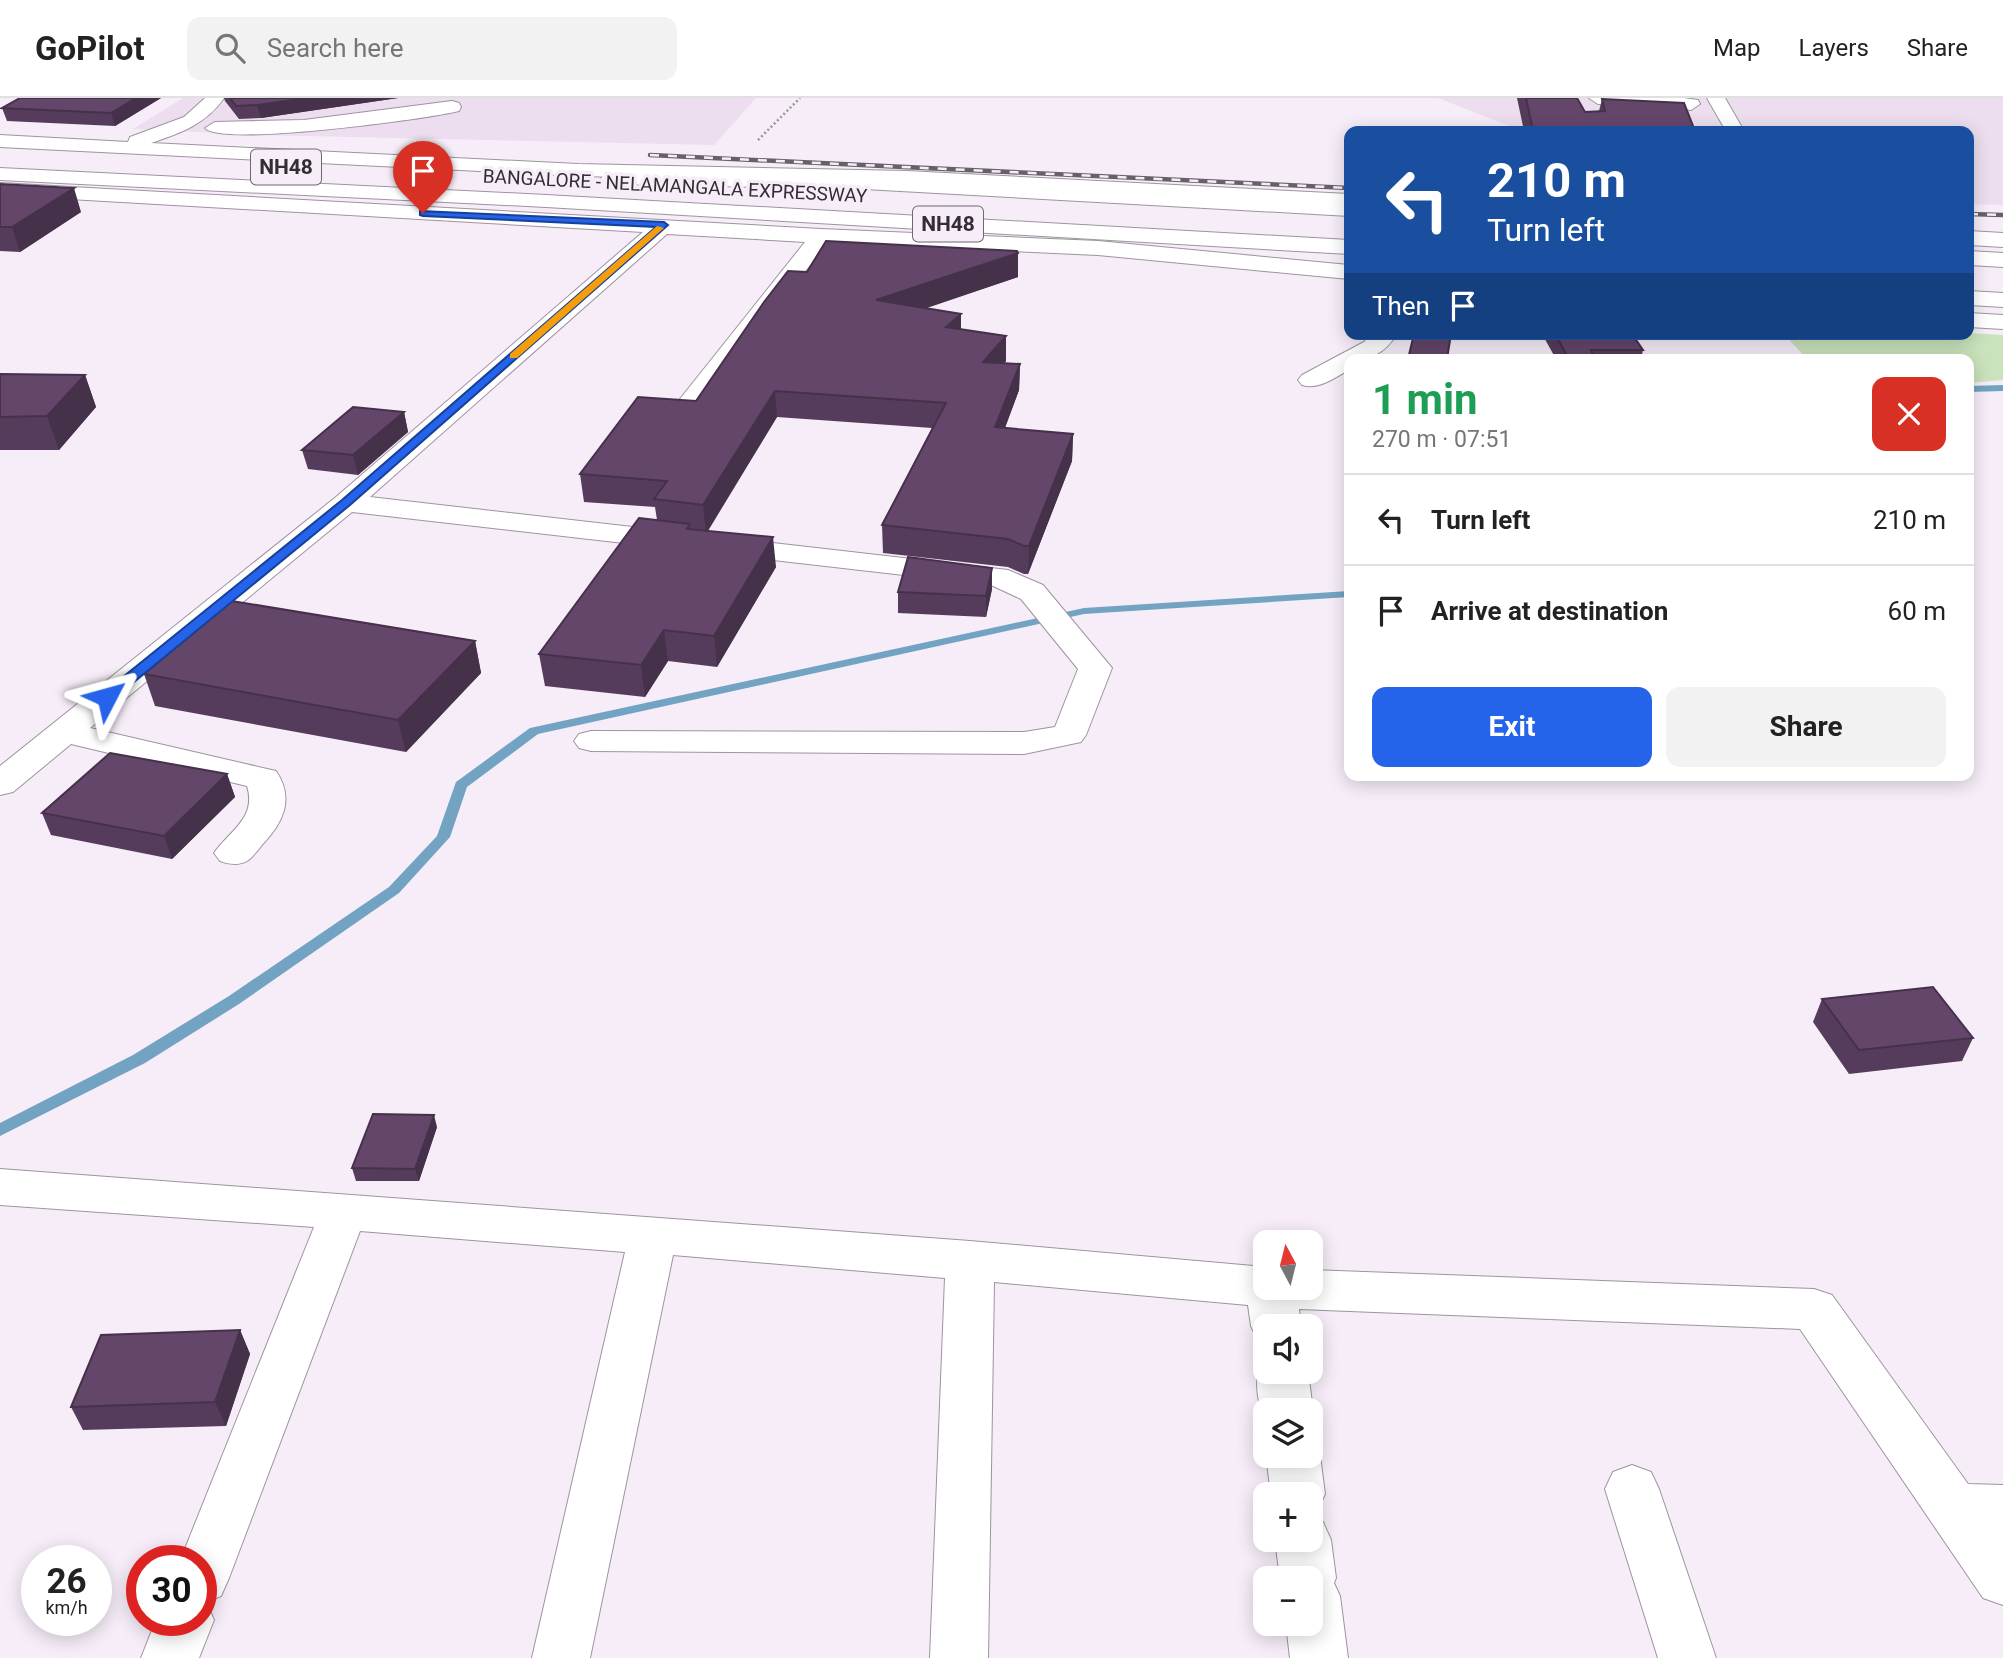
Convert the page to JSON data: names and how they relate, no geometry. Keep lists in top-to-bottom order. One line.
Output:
{"streets":{"main road":["NH48","BANGALORE - NELAMANGALA EXPRESSWAY"]},"north":"top","page":{"header":"GoPilot","search":"Search here","nav":["Map","Layers","Share"],"turn":["210 m","Turn left"],"then":"Then","heading":["1 min","270 m · 07:51"],"list":[{"name":"Turn left","value":"210 m"},{"name":"Arrive at destination","value":"60 m"}],"buttons":["Exit","Share"],"map_buttons":["+","−"],"speed":"26 km/h","limit":"30"}}
